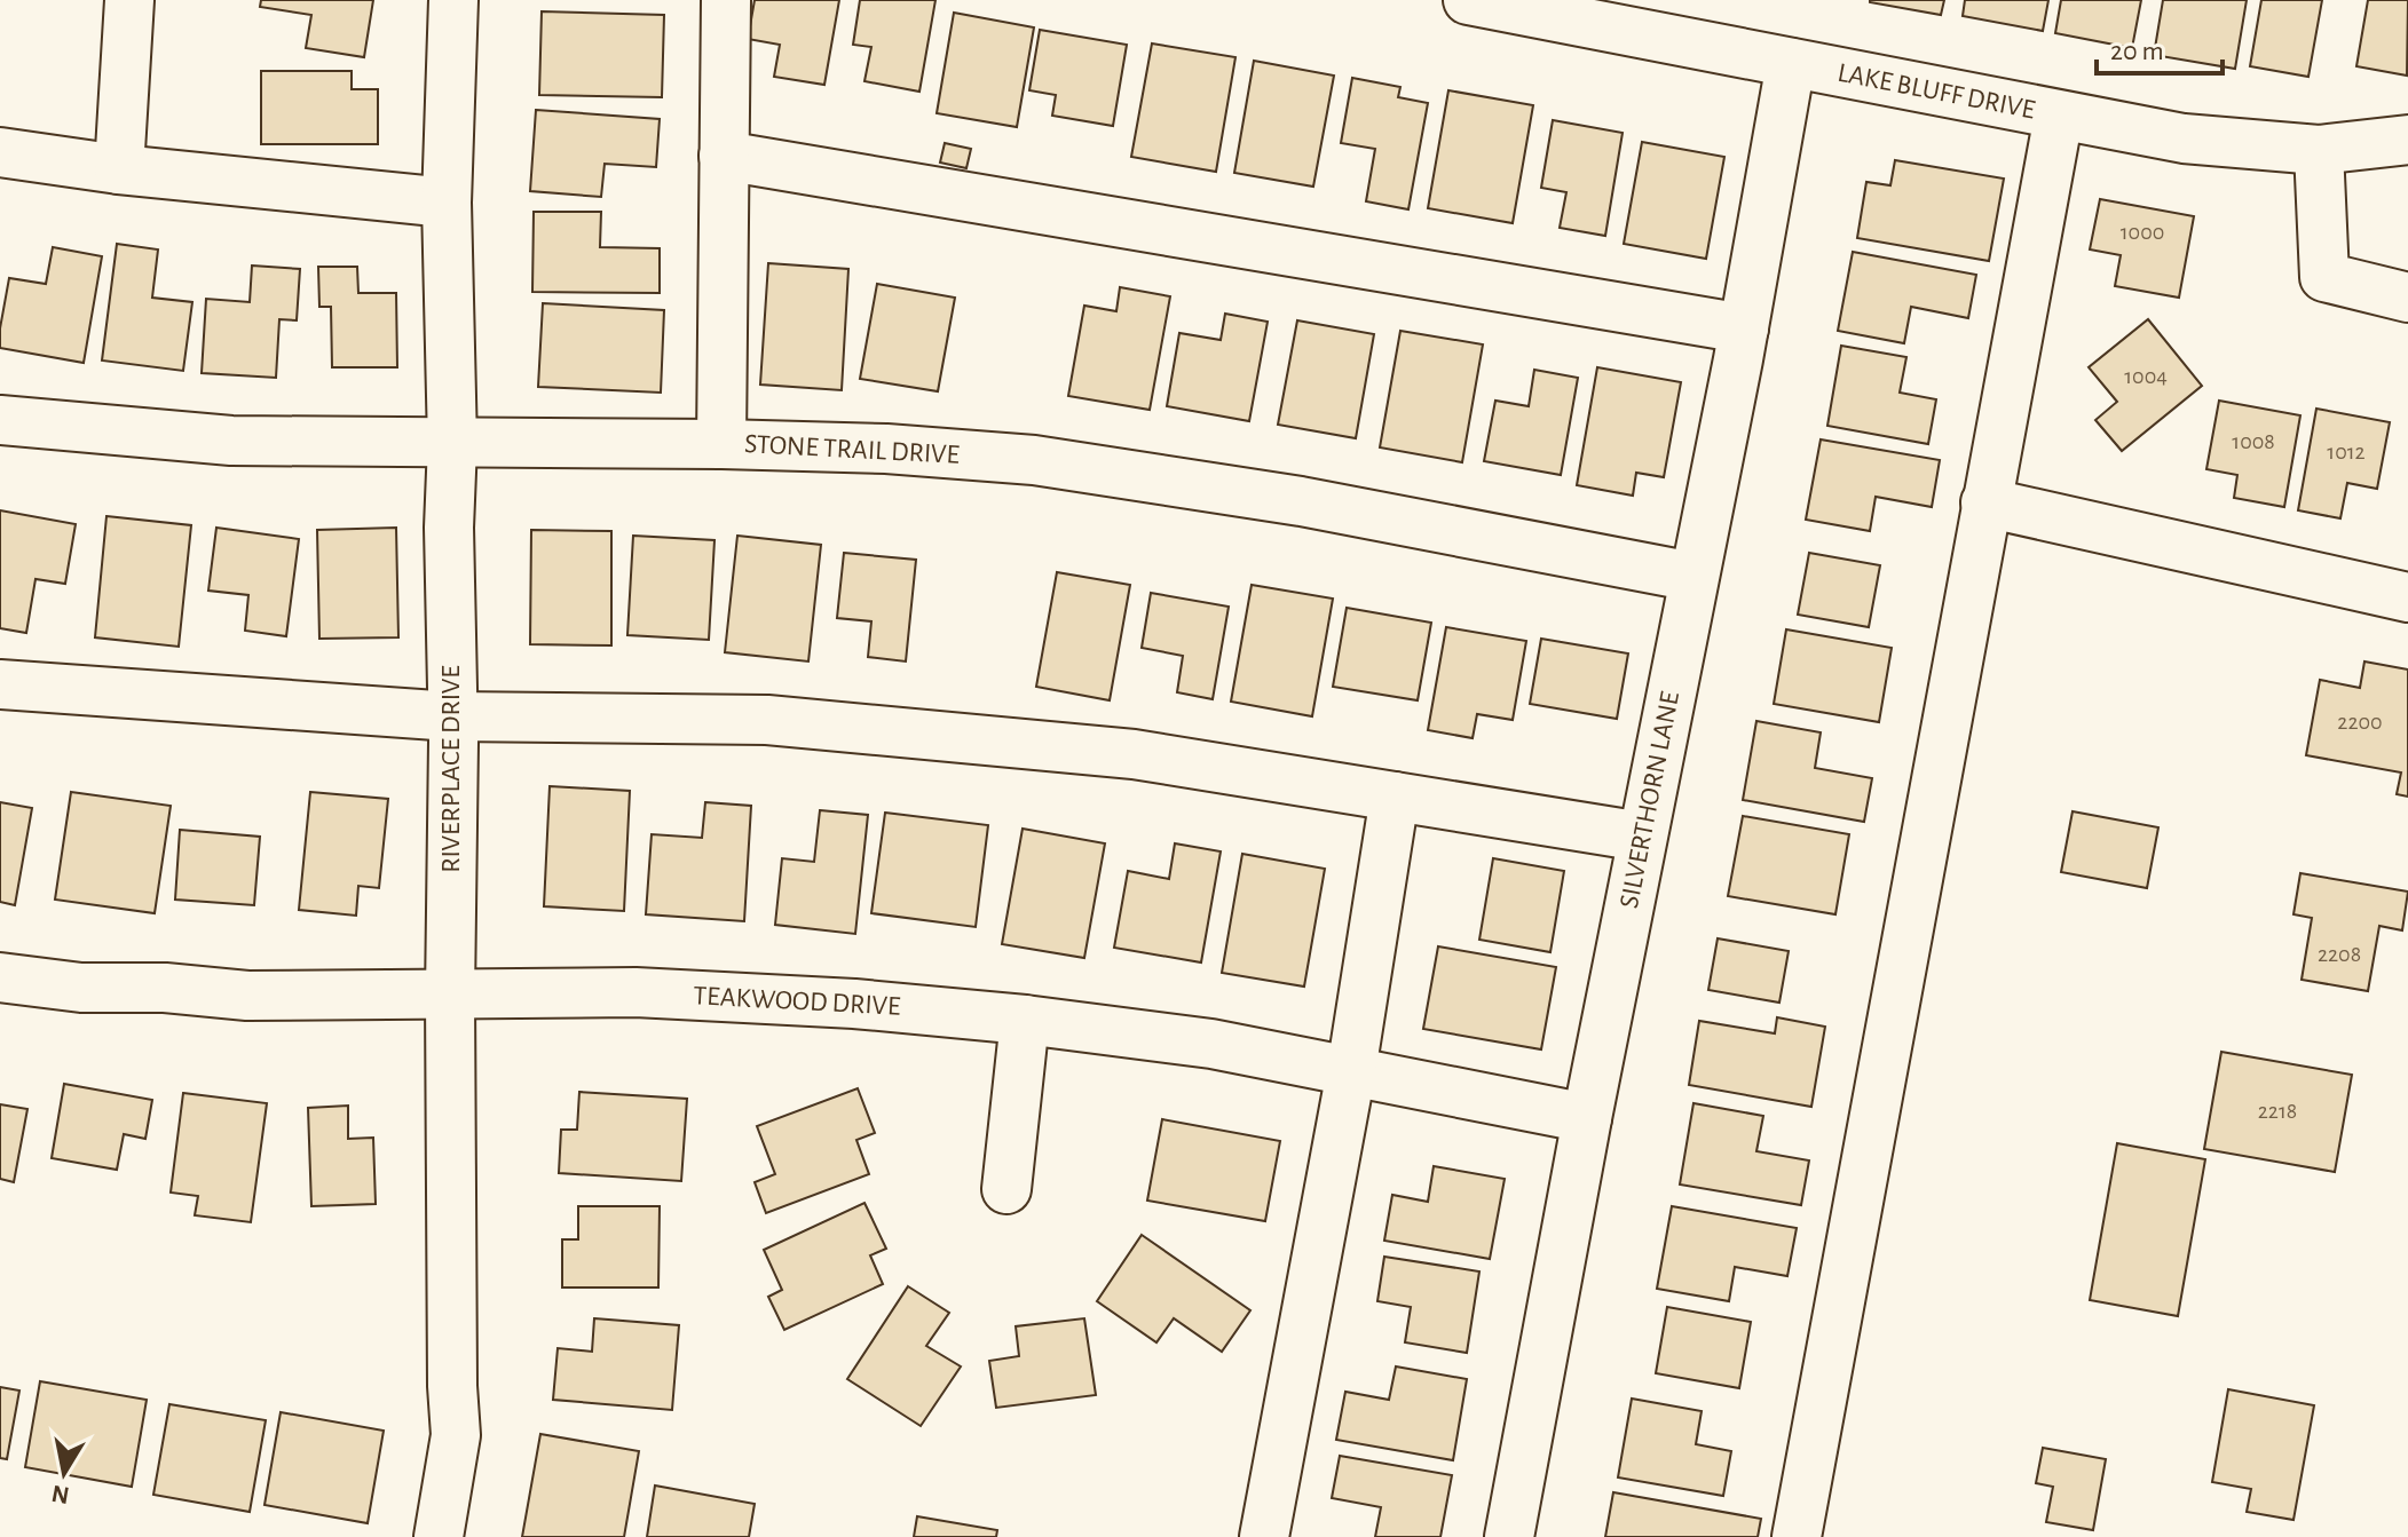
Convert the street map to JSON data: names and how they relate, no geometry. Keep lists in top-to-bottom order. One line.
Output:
{"streets":{"street":["LAKE BLUFF DRIVE","STONE TRAIL DRIVE","RIVERPLACE DRIVE","SILVERTHORN LANE","TEAKWOOD DRIVE"]},"crossings":[["LAKE BLUFF DRIVE","SILVERTHORN LANE"],["STONE TRAIL DRIVE","RIVERPLACE DRIVE"],["STONE TRAIL DRIVE","SILVERTHORN LANE"],["RIVERPLACE DRIVE","TEAKWOOD DRIVE"],["SILVERTHORN LANE","TEAKWOOD DRIVE"]],"house_numbers":["1000","1004","1008","1012","2200","2208","2218"],"scale_bar":"20 m","north":"bottom"}
